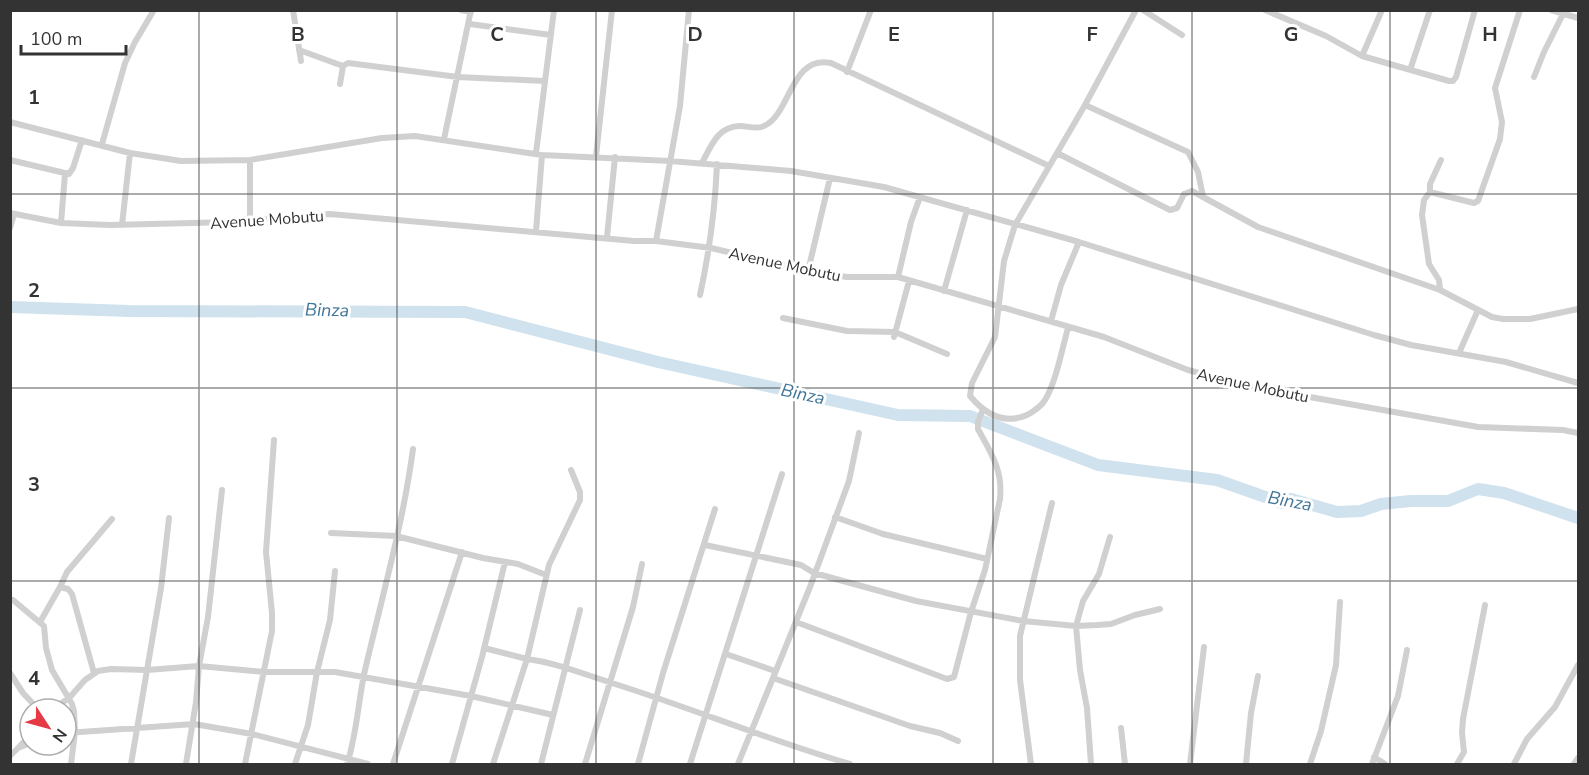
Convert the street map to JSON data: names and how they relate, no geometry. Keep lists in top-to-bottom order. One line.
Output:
{"streets":{"street":["Avenue Mobutu"]},"water":["Binza"],"scale_bar":"100 m","north":"bottom right","grid":{"columns":["B","C","D","E","F","G","H"],"rows":["1","2","3","4"]}}
